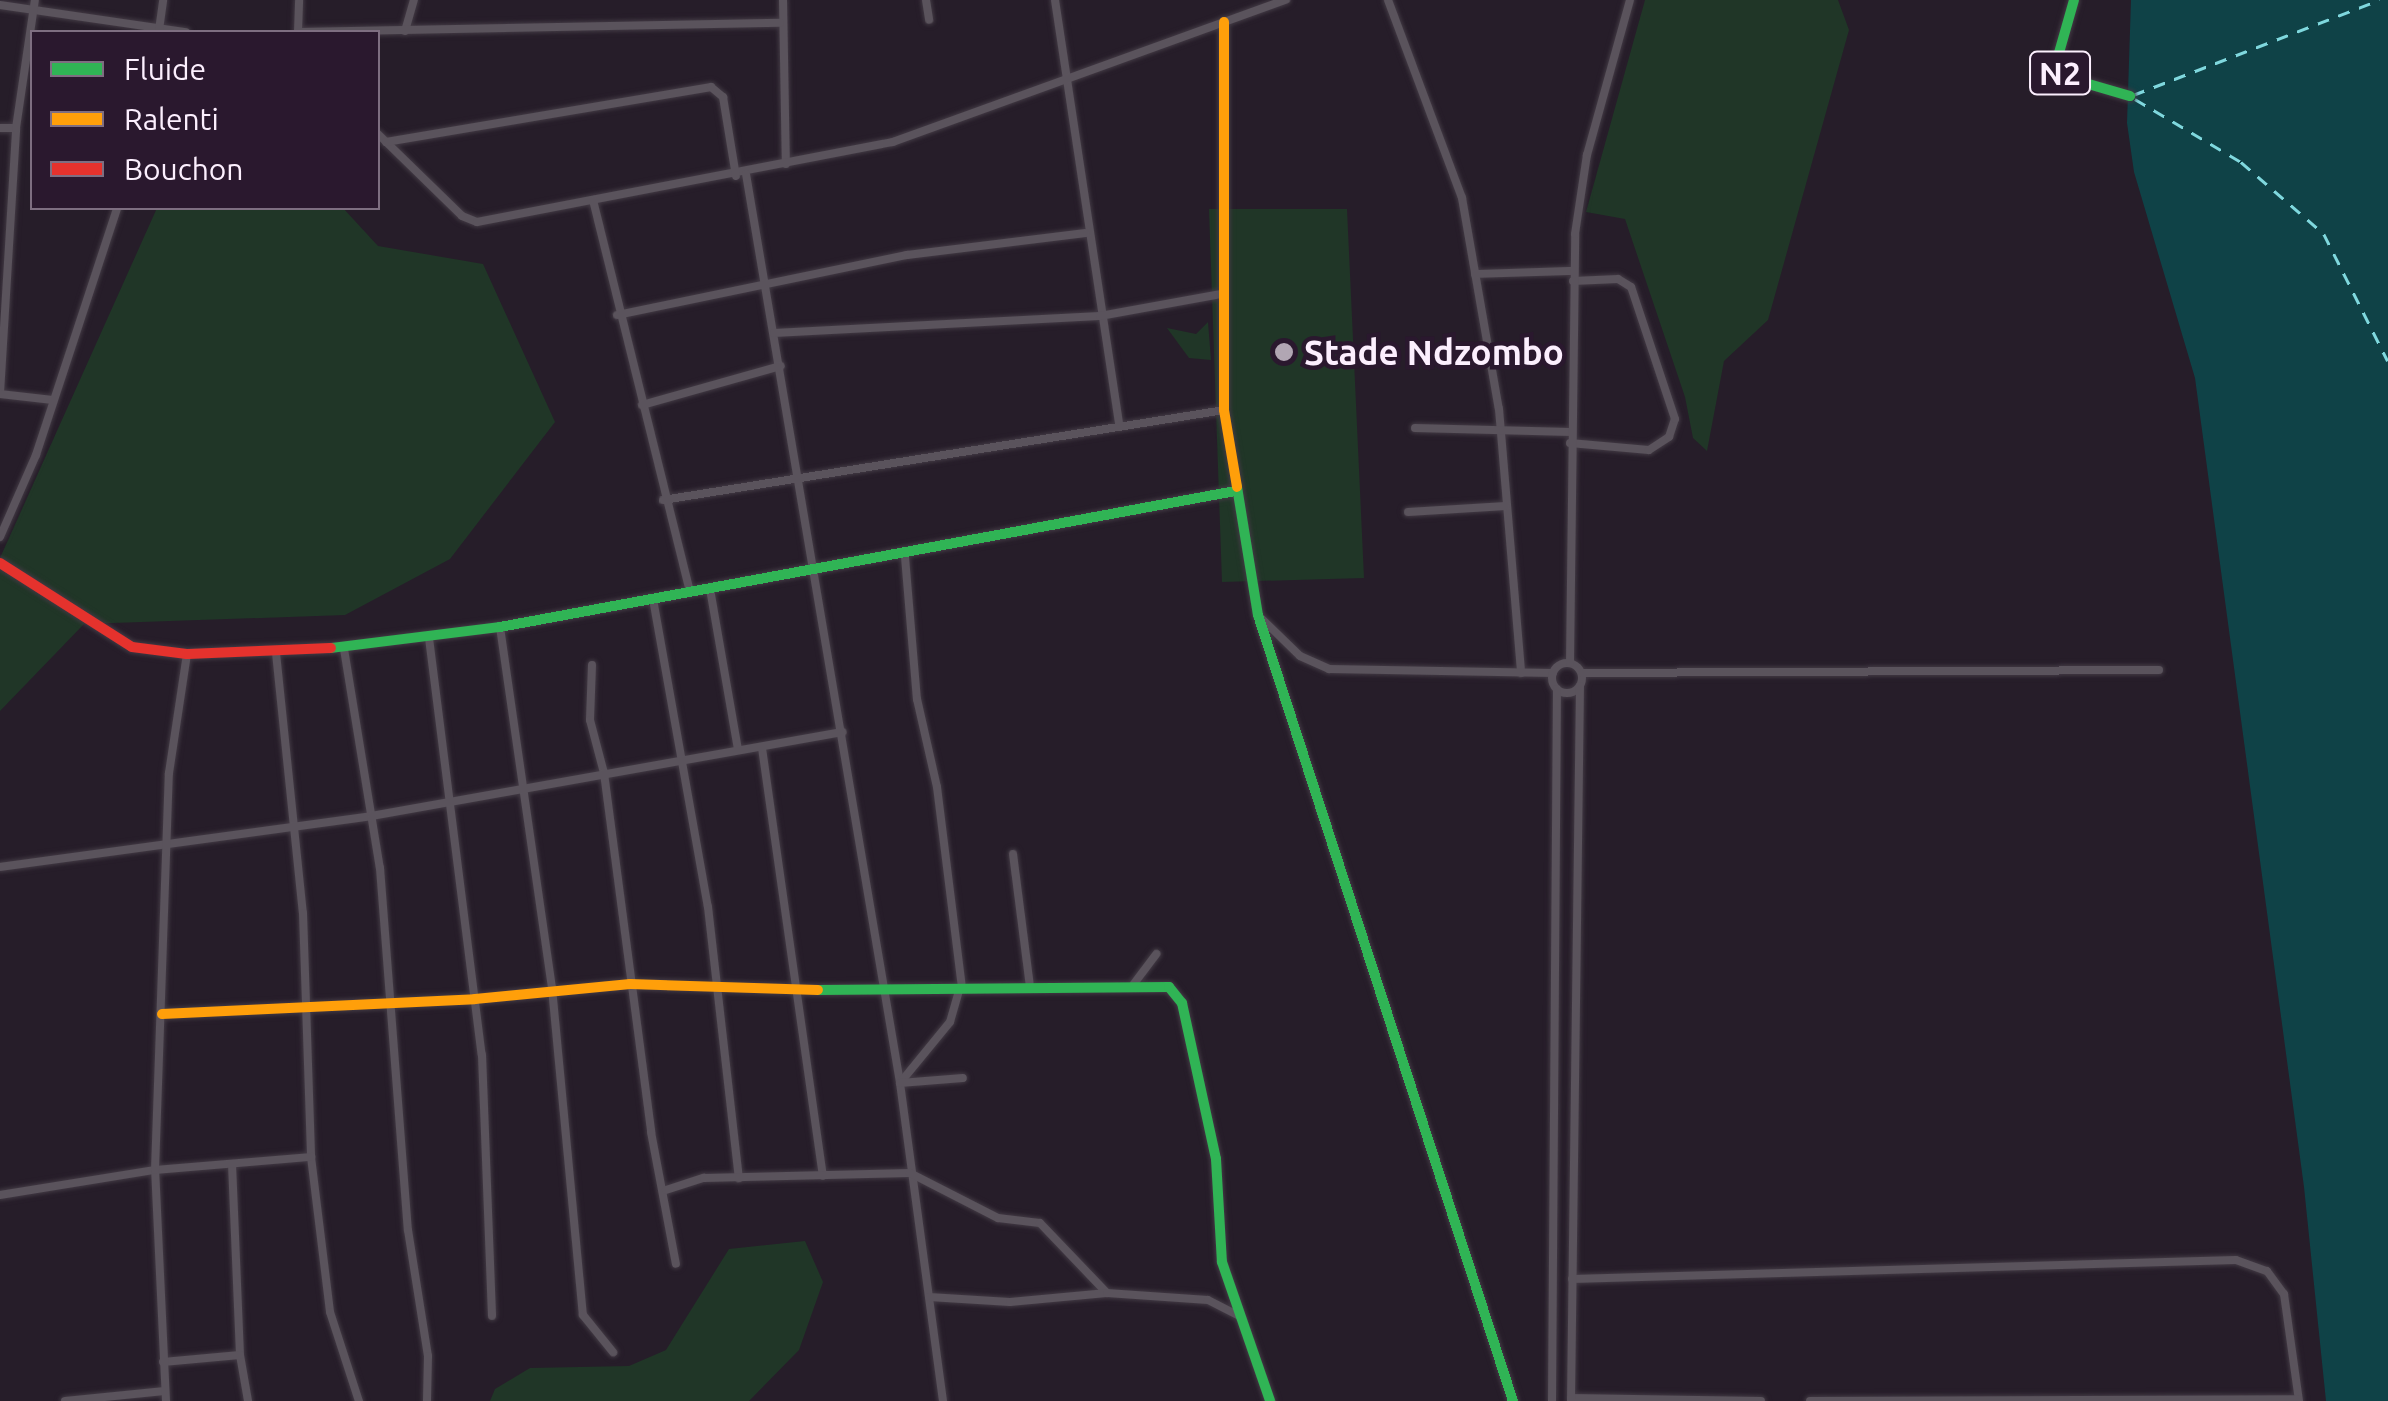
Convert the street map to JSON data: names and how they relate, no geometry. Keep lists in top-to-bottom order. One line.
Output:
{"streets":{"main road":["N2"]},"places":["Stade Ndzombo"],"legend":["Fluide","Ralenti","Bouchon"]}
